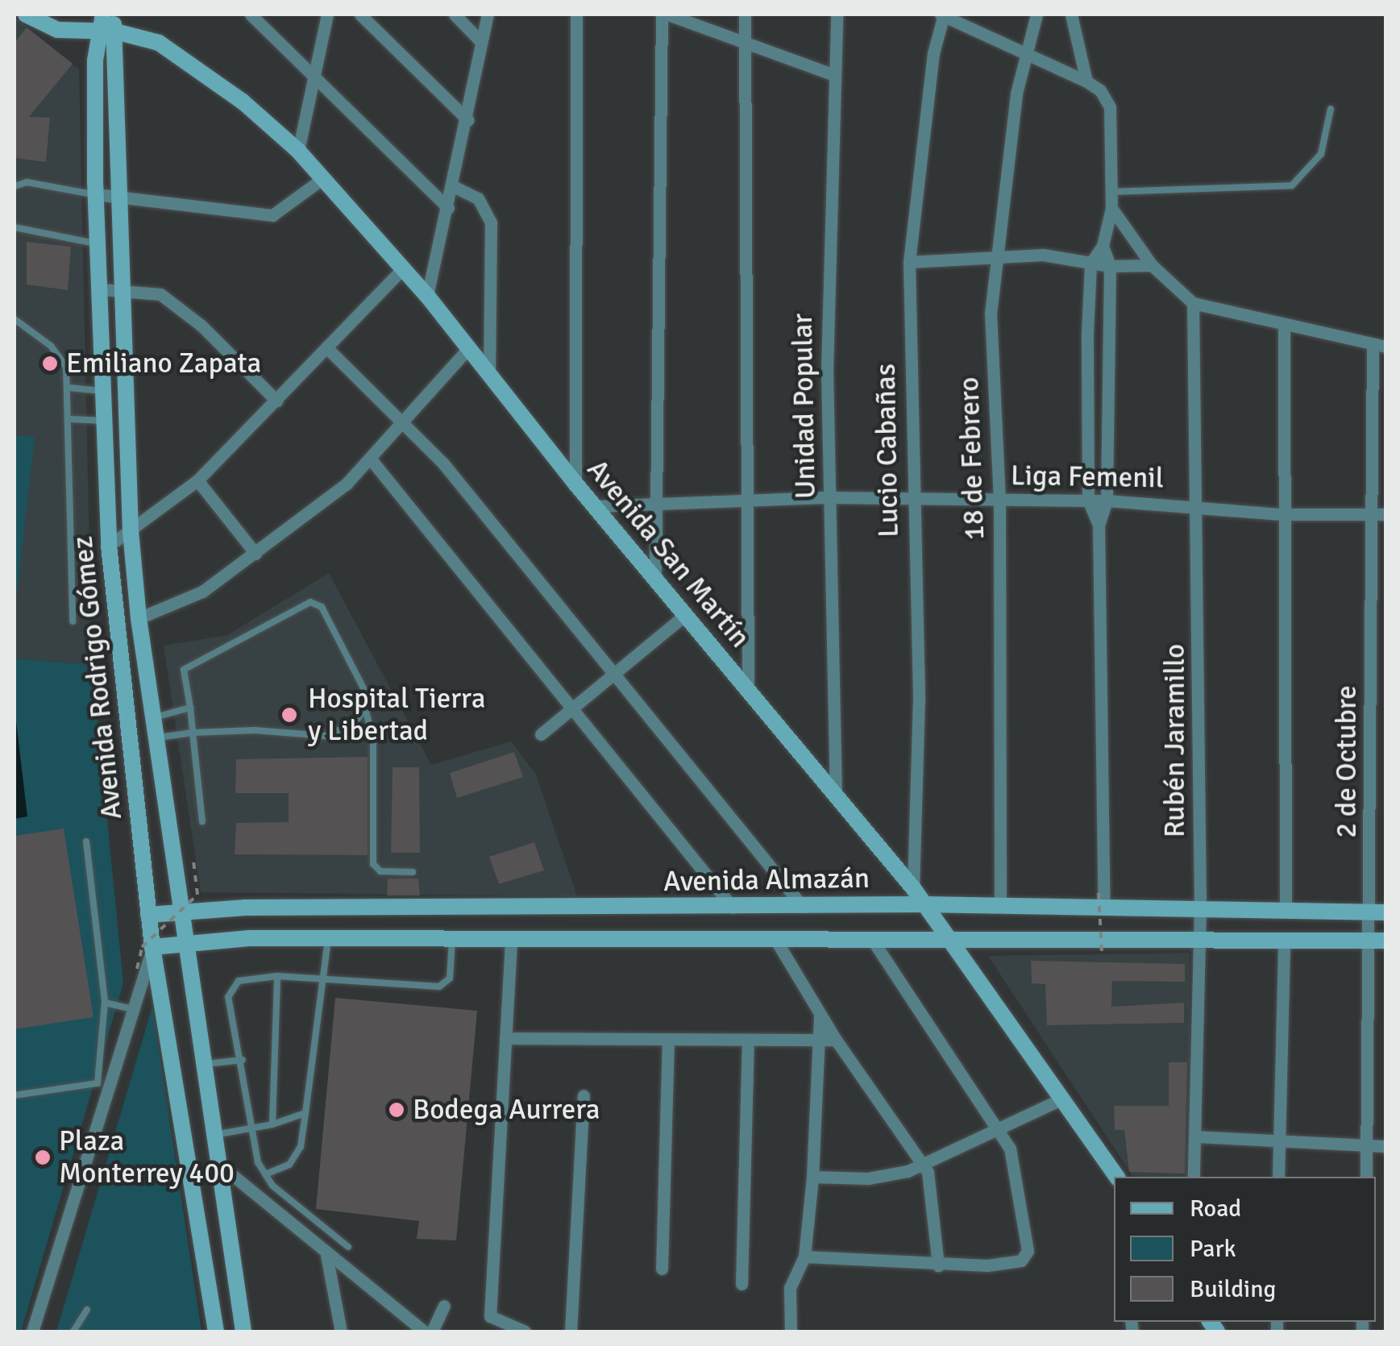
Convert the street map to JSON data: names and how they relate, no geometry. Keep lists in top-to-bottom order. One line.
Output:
{"streets":{"street":["Unidad Popular","Lucio Cabañas","18 de Febrero","Liga Femenil","Avenida San Martín","Avenida Rodrigo Gómez","Rubén Jaramillo","2 de Octubre","Avenida Almazán"]},"crossings":[["Unidad Popular","Liga Femenil"],["Unidad Popular","Avenida San Martín"],["Lucio Cabañas","Liga Femenil"],["Lucio Cabañas","Avenida San Martín"],["18 de Febrero","Liga Femenil"],["18 de Febrero","Avenida Almazán"],["Liga Femenil","Avenida San Martín"],["Liga Femenil","Rubén Jaramillo"],["Liga Femenil","2 de Octubre"],["Avenida San Martín","Avenida Rodrigo Gómez"],["Avenida San Martín","Avenida Almazán"],["Avenida Rodrigo Gómez","Avenida Almazán"],["Rubén Jaramillo","Avenida Almazán"],["2 de Octubre","Avenida Almazán"]],"places":["Emiliano Zapata","Hospital Tierra y Libertad","Bodega Aurrera","Plaza Monterrey 400"],"legend":["Road","Park","Building"]}
